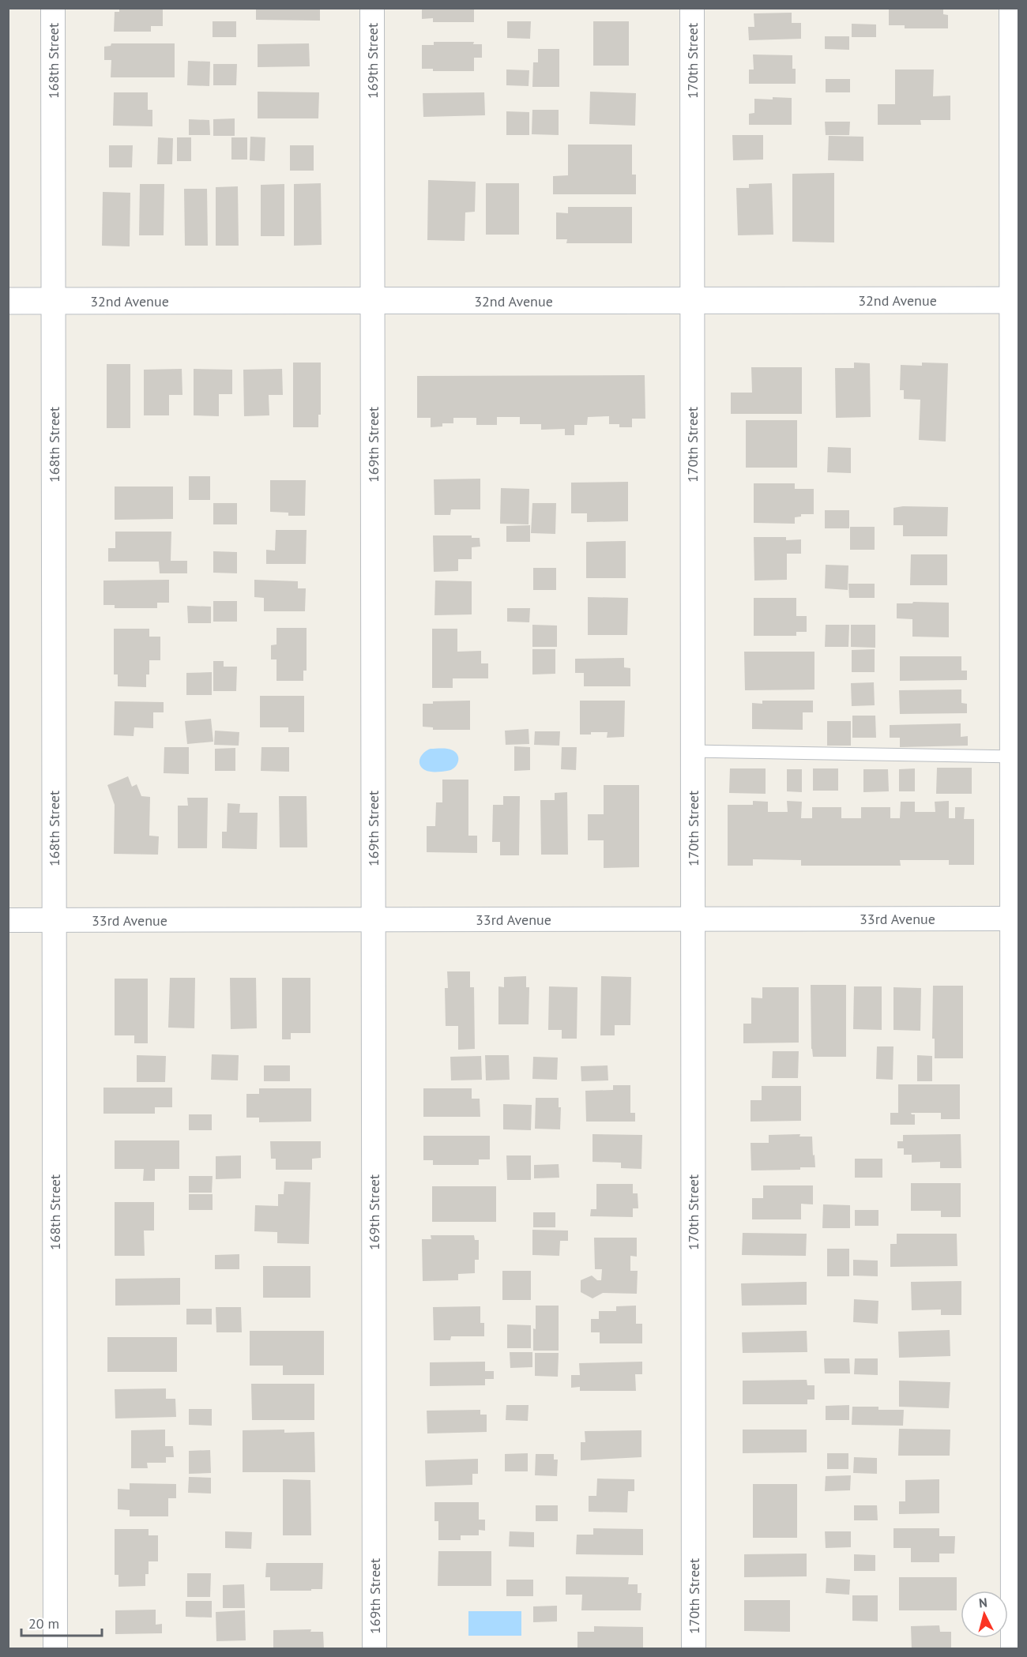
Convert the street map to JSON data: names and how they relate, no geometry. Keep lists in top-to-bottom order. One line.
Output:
{"streets":{"street":["168th Street","169th Street","170th Street","32nd Avenue","33rd Avenue"]},"crossings":[["168th Street","32nd Avenue"],["168th Street","33rd Avenue"],["169th Street","32nd Avenue"],["169th Street","33rd Avenue"],["170th Street","32nd Avenue"],["170th Street","33rd Avenue"]],"scale_bar":"20 m","north":"top"}
